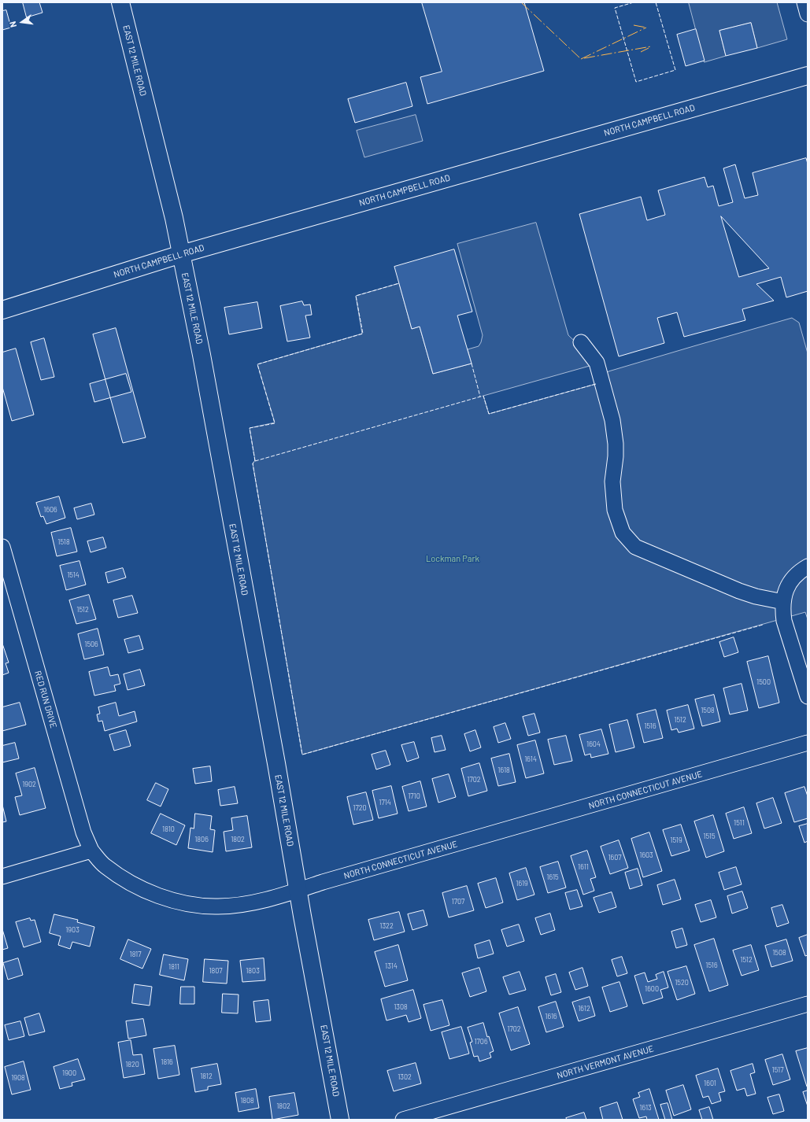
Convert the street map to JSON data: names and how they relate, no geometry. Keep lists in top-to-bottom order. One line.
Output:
{"streets":{"main road":["EAST 12 MILE ROAD","NORTH CAMPBELL ROAD"],"street":["RED RUN DRIVE","NORTH CONNECTICUT AVENUE","NORTH VERMONT AVENUE"]},"crossings":[["EAST 12 MILE ROAD","NORTH CAMPBELL ROAD"],["EAST 12 MILE ROAD","NORTH CONNECTICUT AVENUE"],["RED RUN DRIVE","NORTH CONNECTICUT AVENUE"]],"parks":["Lockman Park"],"house_numbers":["1606","1518","1514","1512","1506","1500","1508","1512","1516","1604","1614","1618","1702","1902","1710","1714","1720","1511","1810","1515","1806","1802","1519","1603","1607","1611","1615","1619","1707","1322","1903","1508","1817","1512","1516","1314","1811","1807","1803","1520","1600","1308","1612","1616","1702","1706","1816","1820","1517","1900","1812","1302","1908","1601","1808","1802","1613"],"north":"left"}
